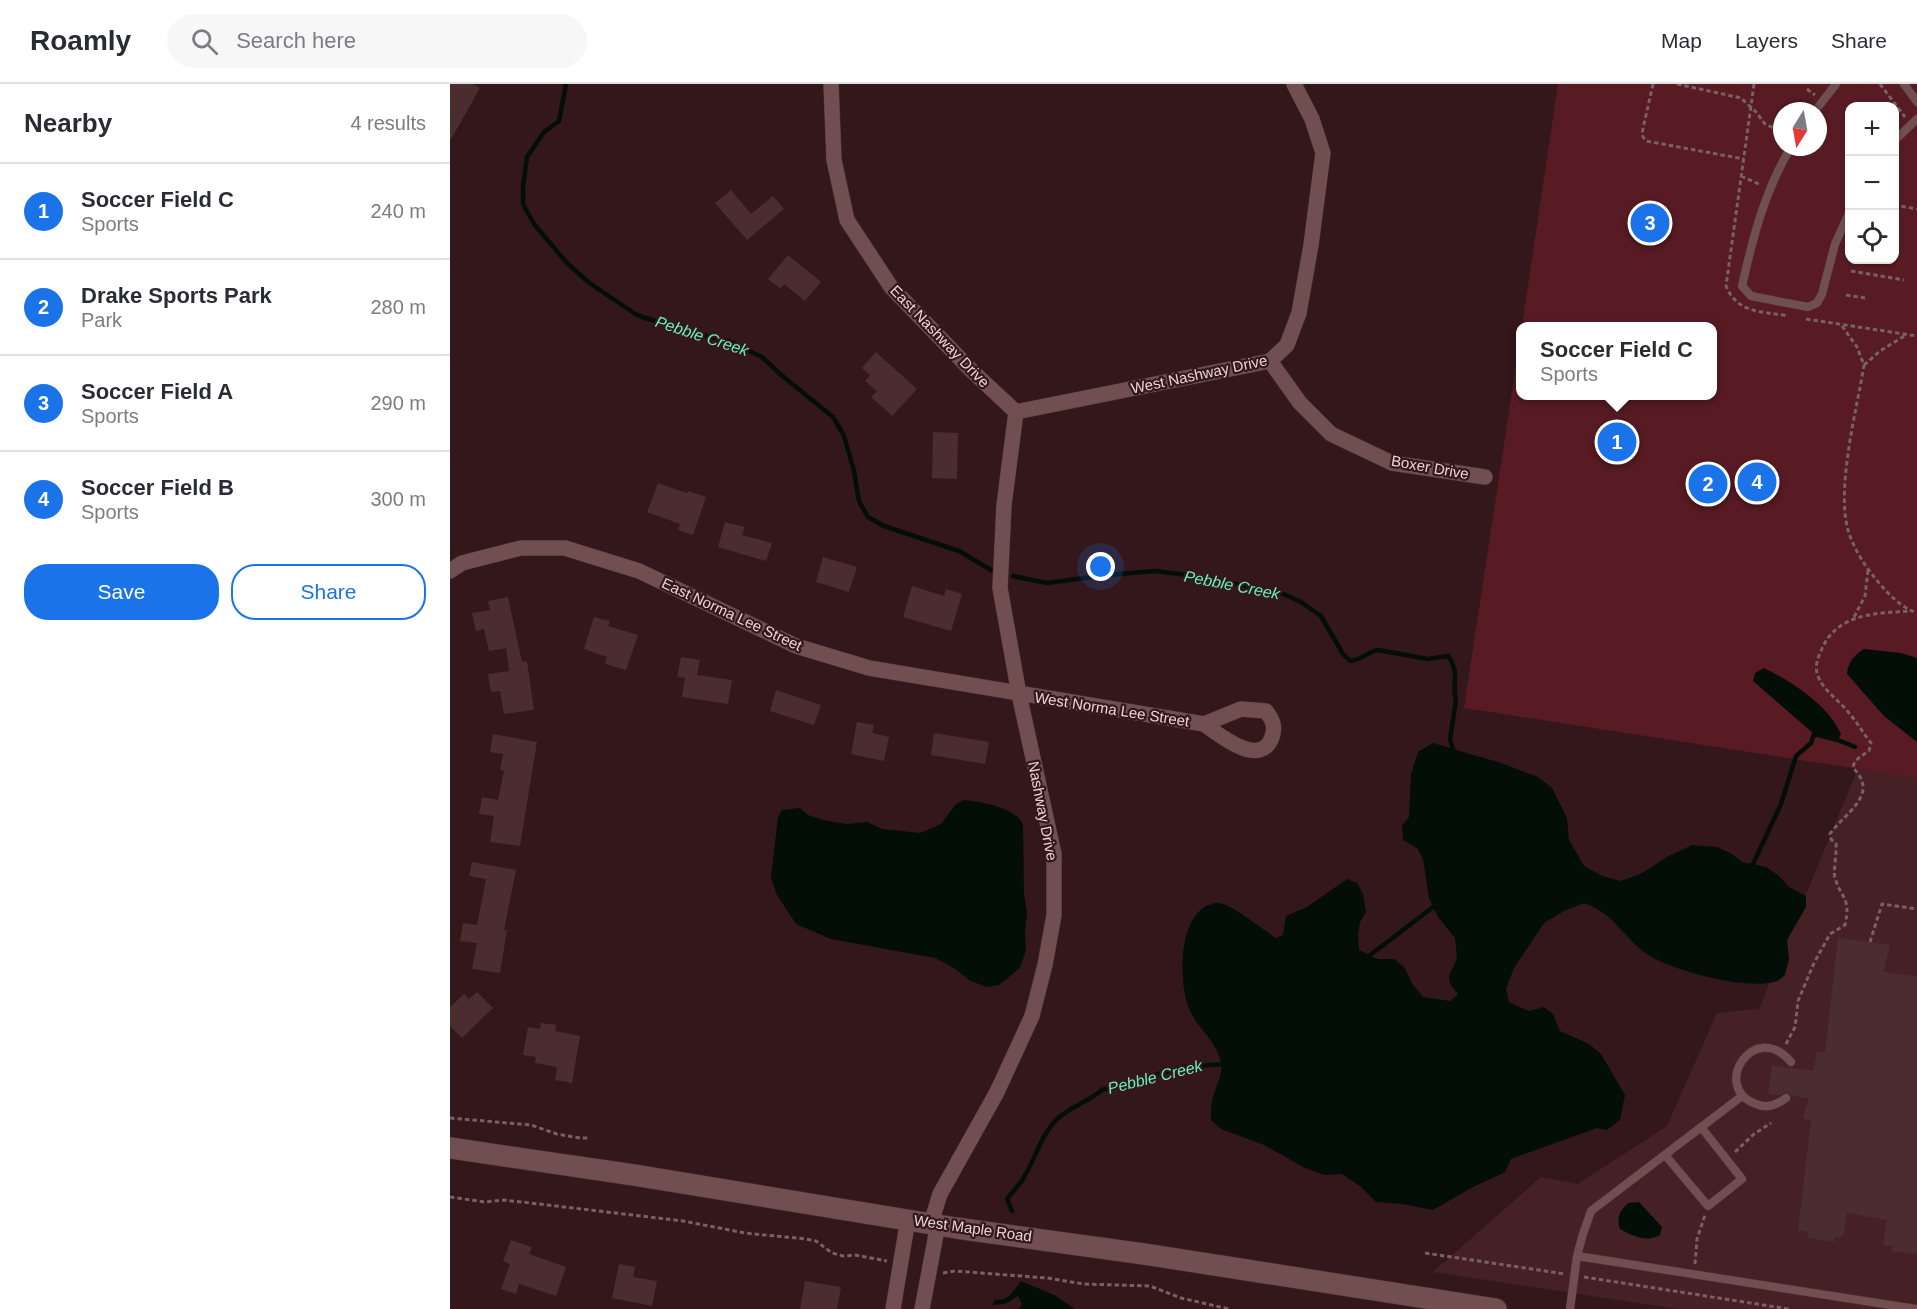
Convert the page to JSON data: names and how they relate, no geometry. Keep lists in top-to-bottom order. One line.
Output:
{"streets":{"main road":["West Maple Road"],"street":["East Nashway Drive","West Nashway Drive","Boxer Drive","East Norma Lee Street","West Norma Lee Street","Nashway Drive"]},"crossings":[["East Nashway Drive","West Nashway Drive"],["East Nashway Drive","Nashway Drive"],["West Nashway Drive","Boxer Drive"],["West Nashway Drive","Nashway Drive"],["East Norma Lee Street","West Norma Lee Street"],["East Norma Lee Street","Nashway Drive"],["West Norma Lee Street","Nashway Drive"],["Nashway Drive","West Maple Road"]],"water":["Pebble Creek"],"north":"bottom","page":{"header":"Roamly","search":"Search here","nav":["Map","Layers","Share"],"heading":["Nearby","4 results"],"map_buttons":["+","−"],"list":[{"mark":"1","name":"Soccer Field C","note":"Sports","value":"240 m"},{"mark":"2","name":"Drake Sports Park","note":"Park","value":"280 m"},{"mark":"3","name":"Soccer Field A","note":"Sports","value":"290 m"},{"mark":"4","name":"Soccer Field B","note":"Sports","value":"300 m"}],"pins":["3","1","4","2"],"popup":["Soccer Field C","Sports"],"buttons":["Save","Share"]}}
